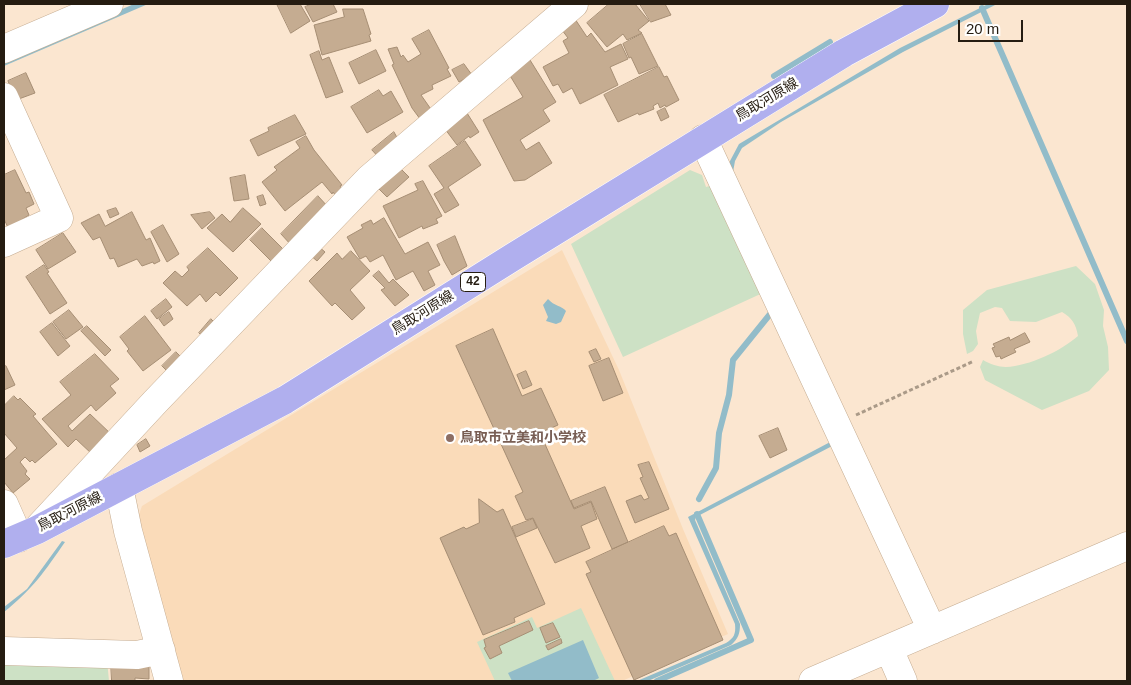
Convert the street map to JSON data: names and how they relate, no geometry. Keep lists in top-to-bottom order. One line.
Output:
{"streets":{"main road":["鳥取河原線","42"]},"places":["鳥取市立美和小学校"],"scale_bar":"20 m"}
